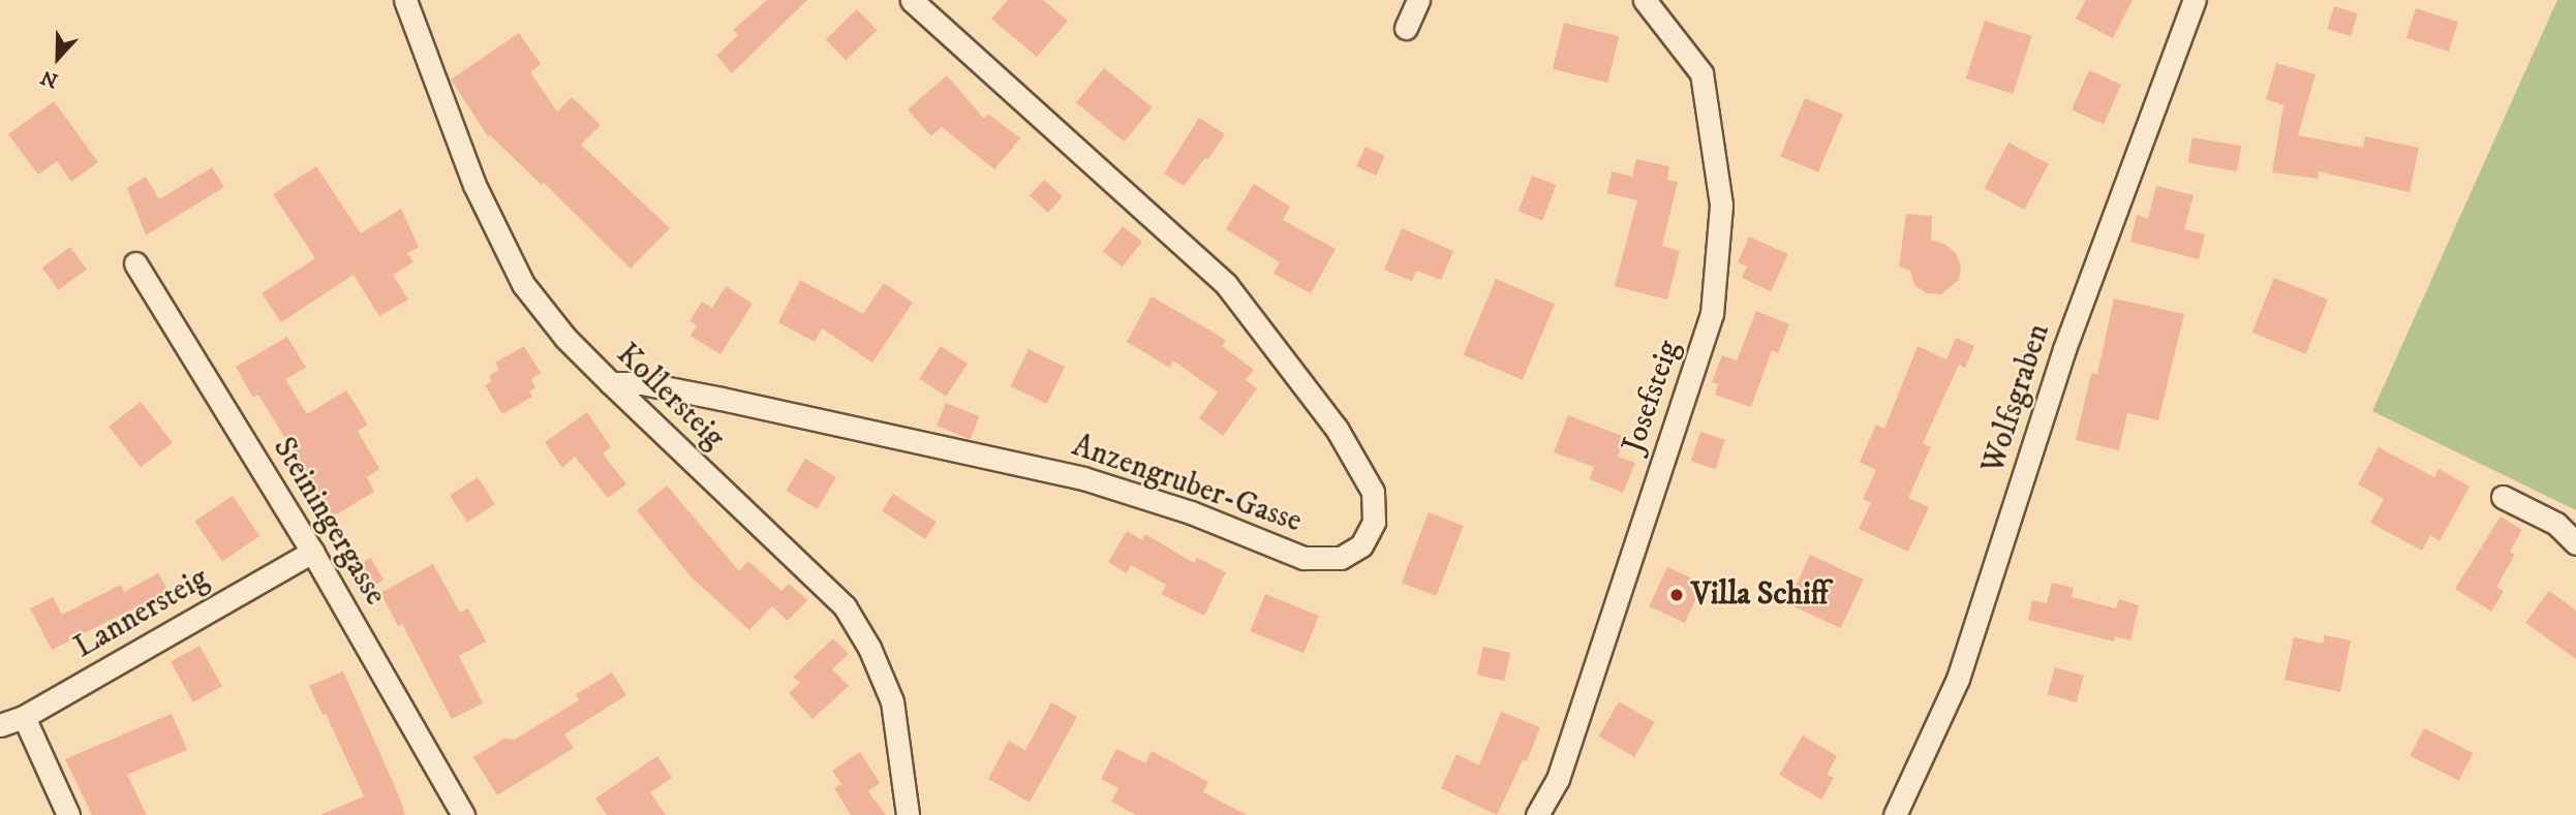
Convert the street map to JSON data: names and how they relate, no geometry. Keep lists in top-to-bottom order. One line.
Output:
{"streets":{"street":["Kollersteig","Josefsteig","Wolfsgraben","Anzengruber-Gasse","Steiningergasse","Lannersteig"]},"crossings":[["Kollersteig","Anzengruber-Gasse"],["Steiningergasse","Lannersteig"]],"places":["Villa Schiff"],"north":"bottom"}
